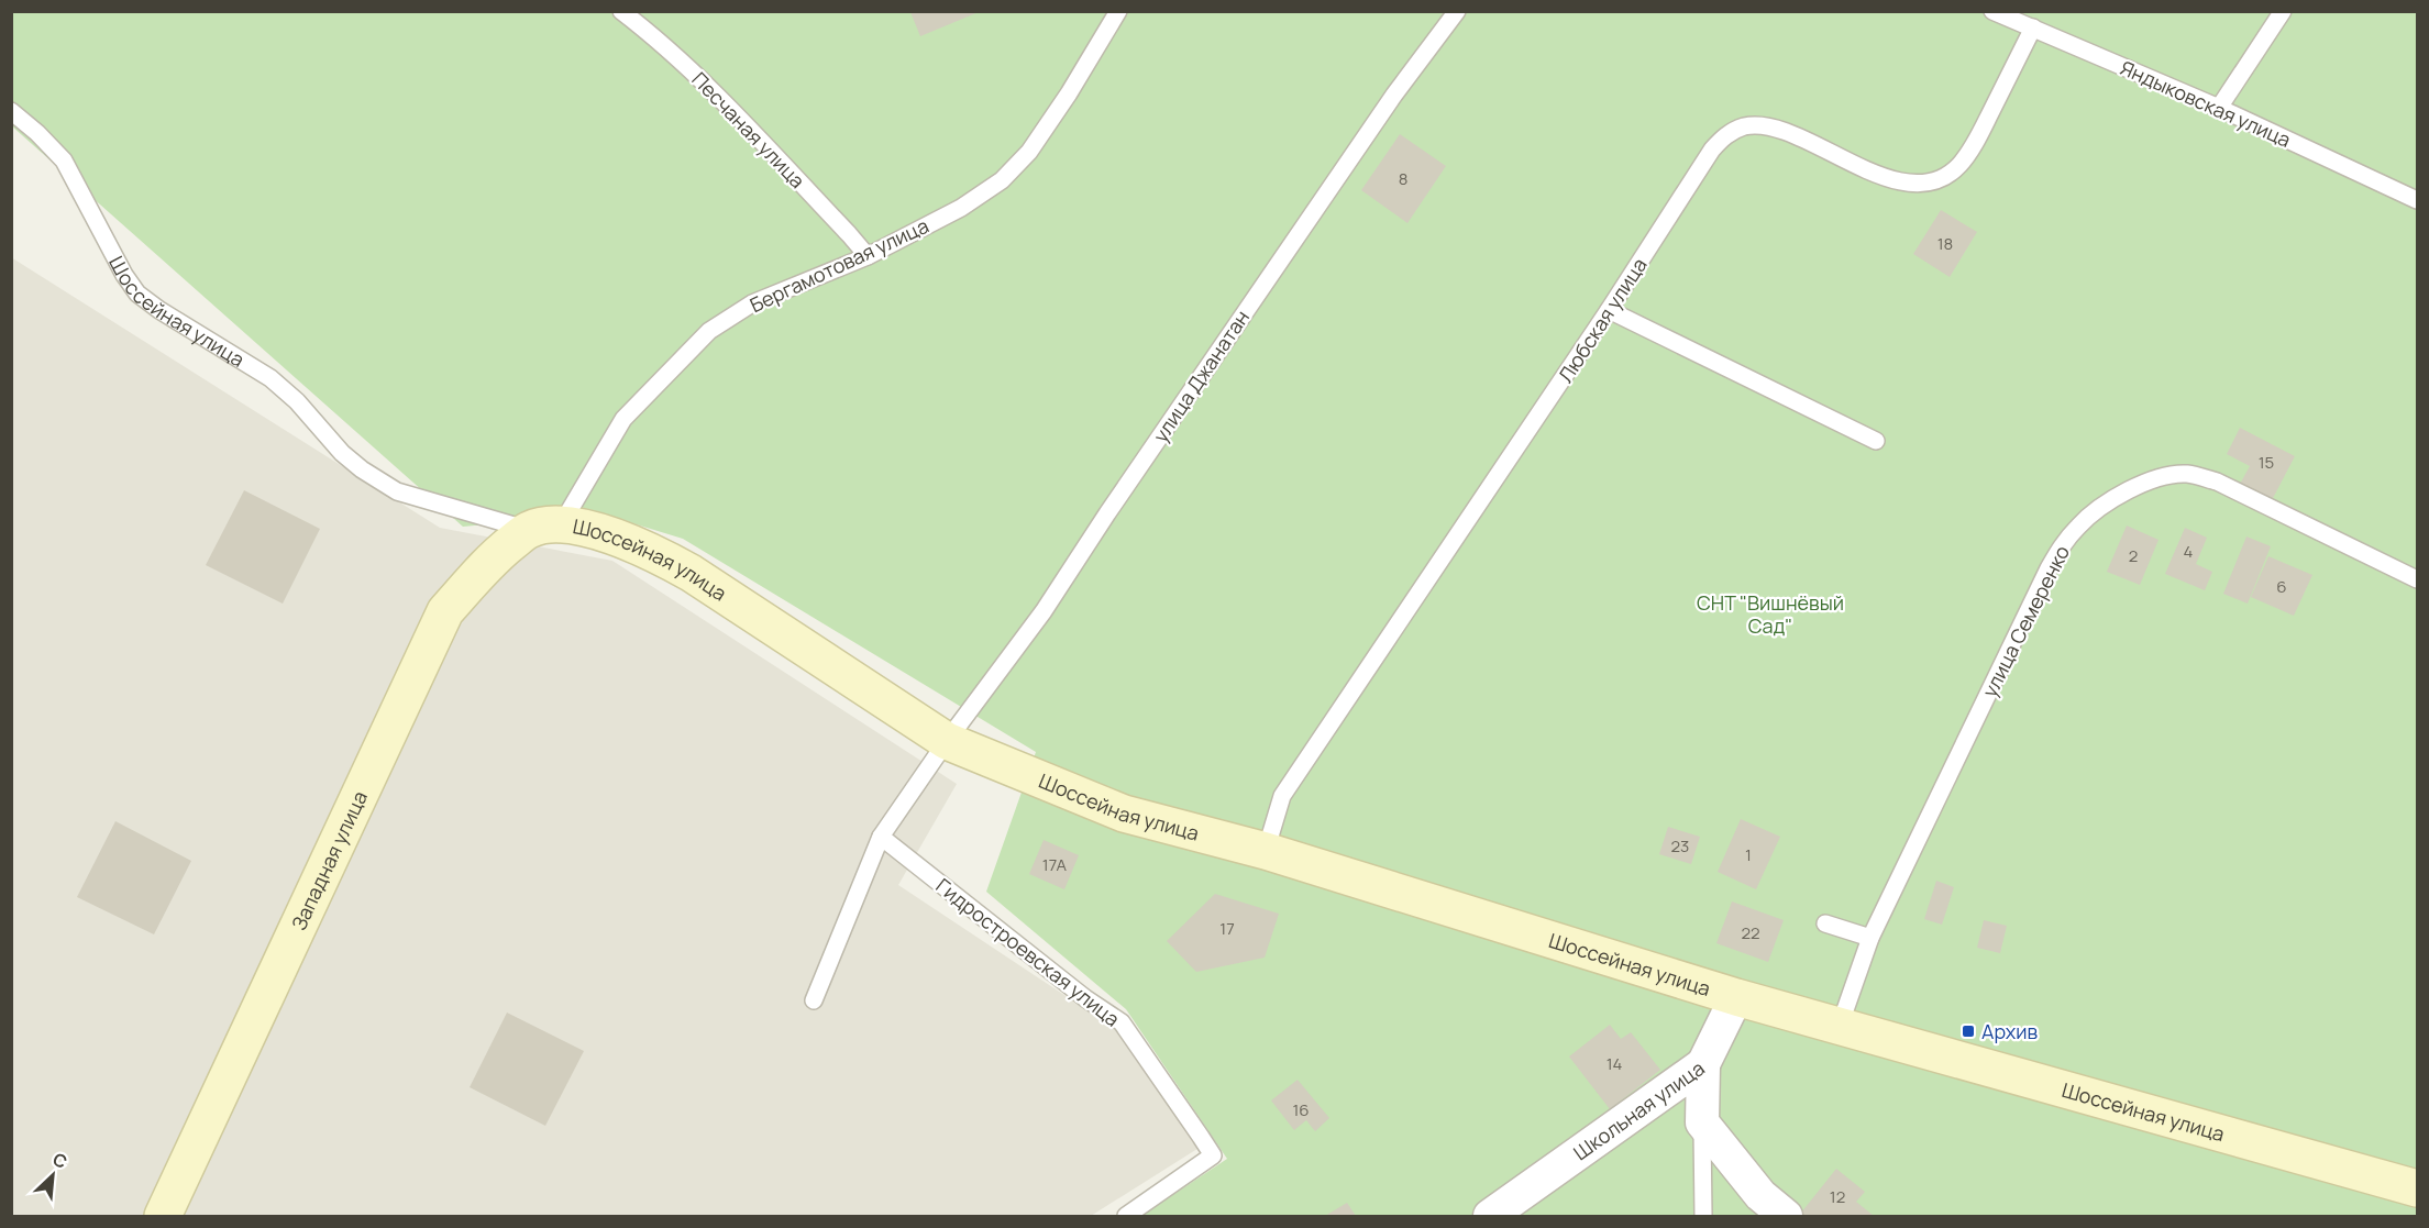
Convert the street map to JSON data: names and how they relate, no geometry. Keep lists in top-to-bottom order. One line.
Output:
{"streets":{"street":["Шоссейная улица","Западная улица","Школьная улица"],"lane":["Яндыковская улица","Песчаная улица","Бергамотовая улица","Любская улица","улица Джанатан","улица Семеренко","Гидростроевская улица"]},"crossings":[["Яндыковская улица","Любская улица"],["Песчаная улица","Бергамотовая улица"],["Бергамотовая улица","Шоссейная улица"],["Бергамотовая улица","Западная улица"],["Шоссейная улица","Любская улица"],["Шоссейная улица","улица Джанатан"],["Шоссейная улица","улица Семеренко"],["Шоссейная улица","Западная улица"],["улица Джанатан","Гидростроевская улица"]],"parks":["СНТ \"Вишнёвый Сад\""],"places":{"transit":["Архив"]},"house_numbers":["8","18","15","4","2","6","23","1","17А","17","22","14","16","12"],"north":"top right"}
